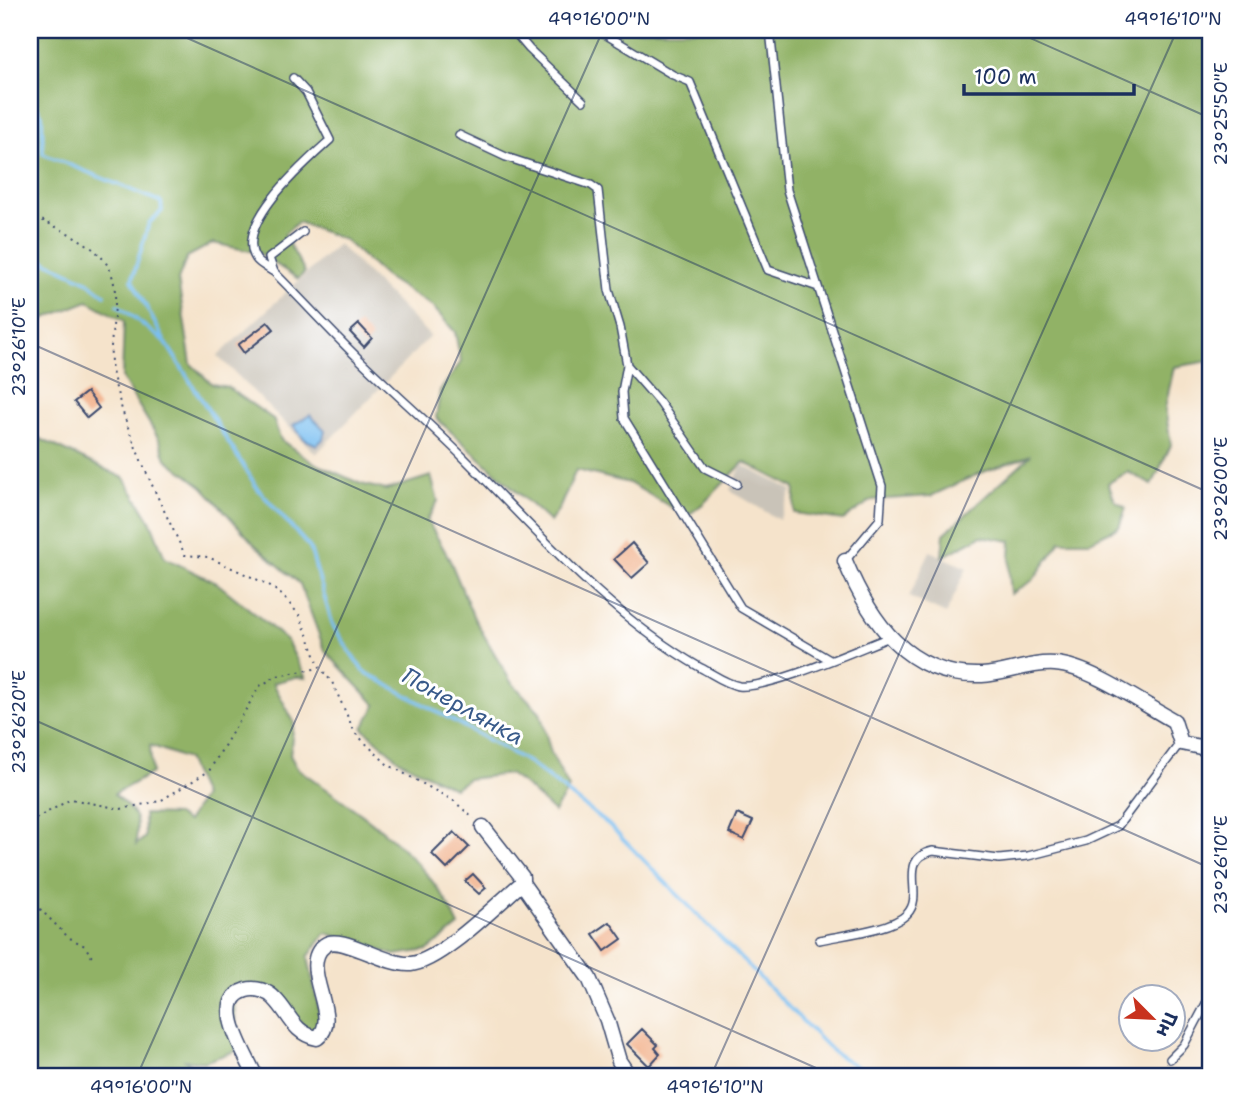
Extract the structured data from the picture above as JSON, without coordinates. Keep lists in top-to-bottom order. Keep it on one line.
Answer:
{"water":["Понерлянка"],"scale_bar":"100 m","north":"bottom right","coordinates":["49°16'00\"N","49°16'10\"N","23°25'50\"E","23°26'10\"E","23°26'00\"E","23°26'20\"E"]}
